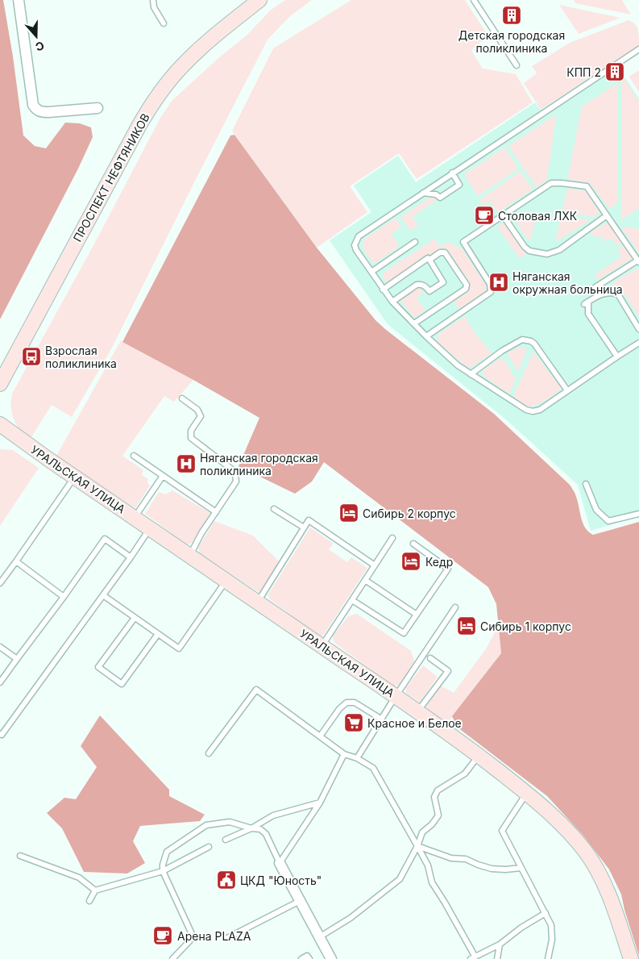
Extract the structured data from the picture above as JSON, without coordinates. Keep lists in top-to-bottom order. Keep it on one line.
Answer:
{"streets":{"street":["ПРОСПЕКТ НЕФТЯНИКОВ","УРАЛЬСКАЯ УЛИЦА"]},"places":{"building":["Детская городская поликлиника","КПП 2"],"cafe":["Столовая ЛХК","Арена PLAZA"],"hospital":["Няганская окружная больница","Няганская городская поликлиника"],"bus stop":["Взрослая поликлиника"],"hotel":["Сибирь 2 корпус","Кедр","Сибирь 1 корпус"],"supermarket":["Красное и Белое"],"public building":["ЦКД \"Юность\""]},"north":"bottom"}
